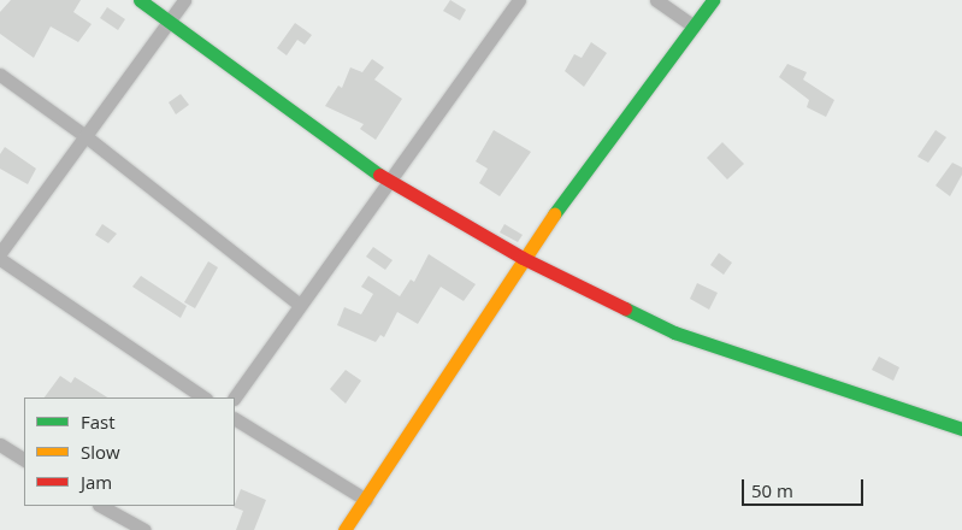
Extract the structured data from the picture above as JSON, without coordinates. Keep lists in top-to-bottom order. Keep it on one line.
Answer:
{"legend":["Fast","Slow","Jam"],"scale_bar":"50 m"}
